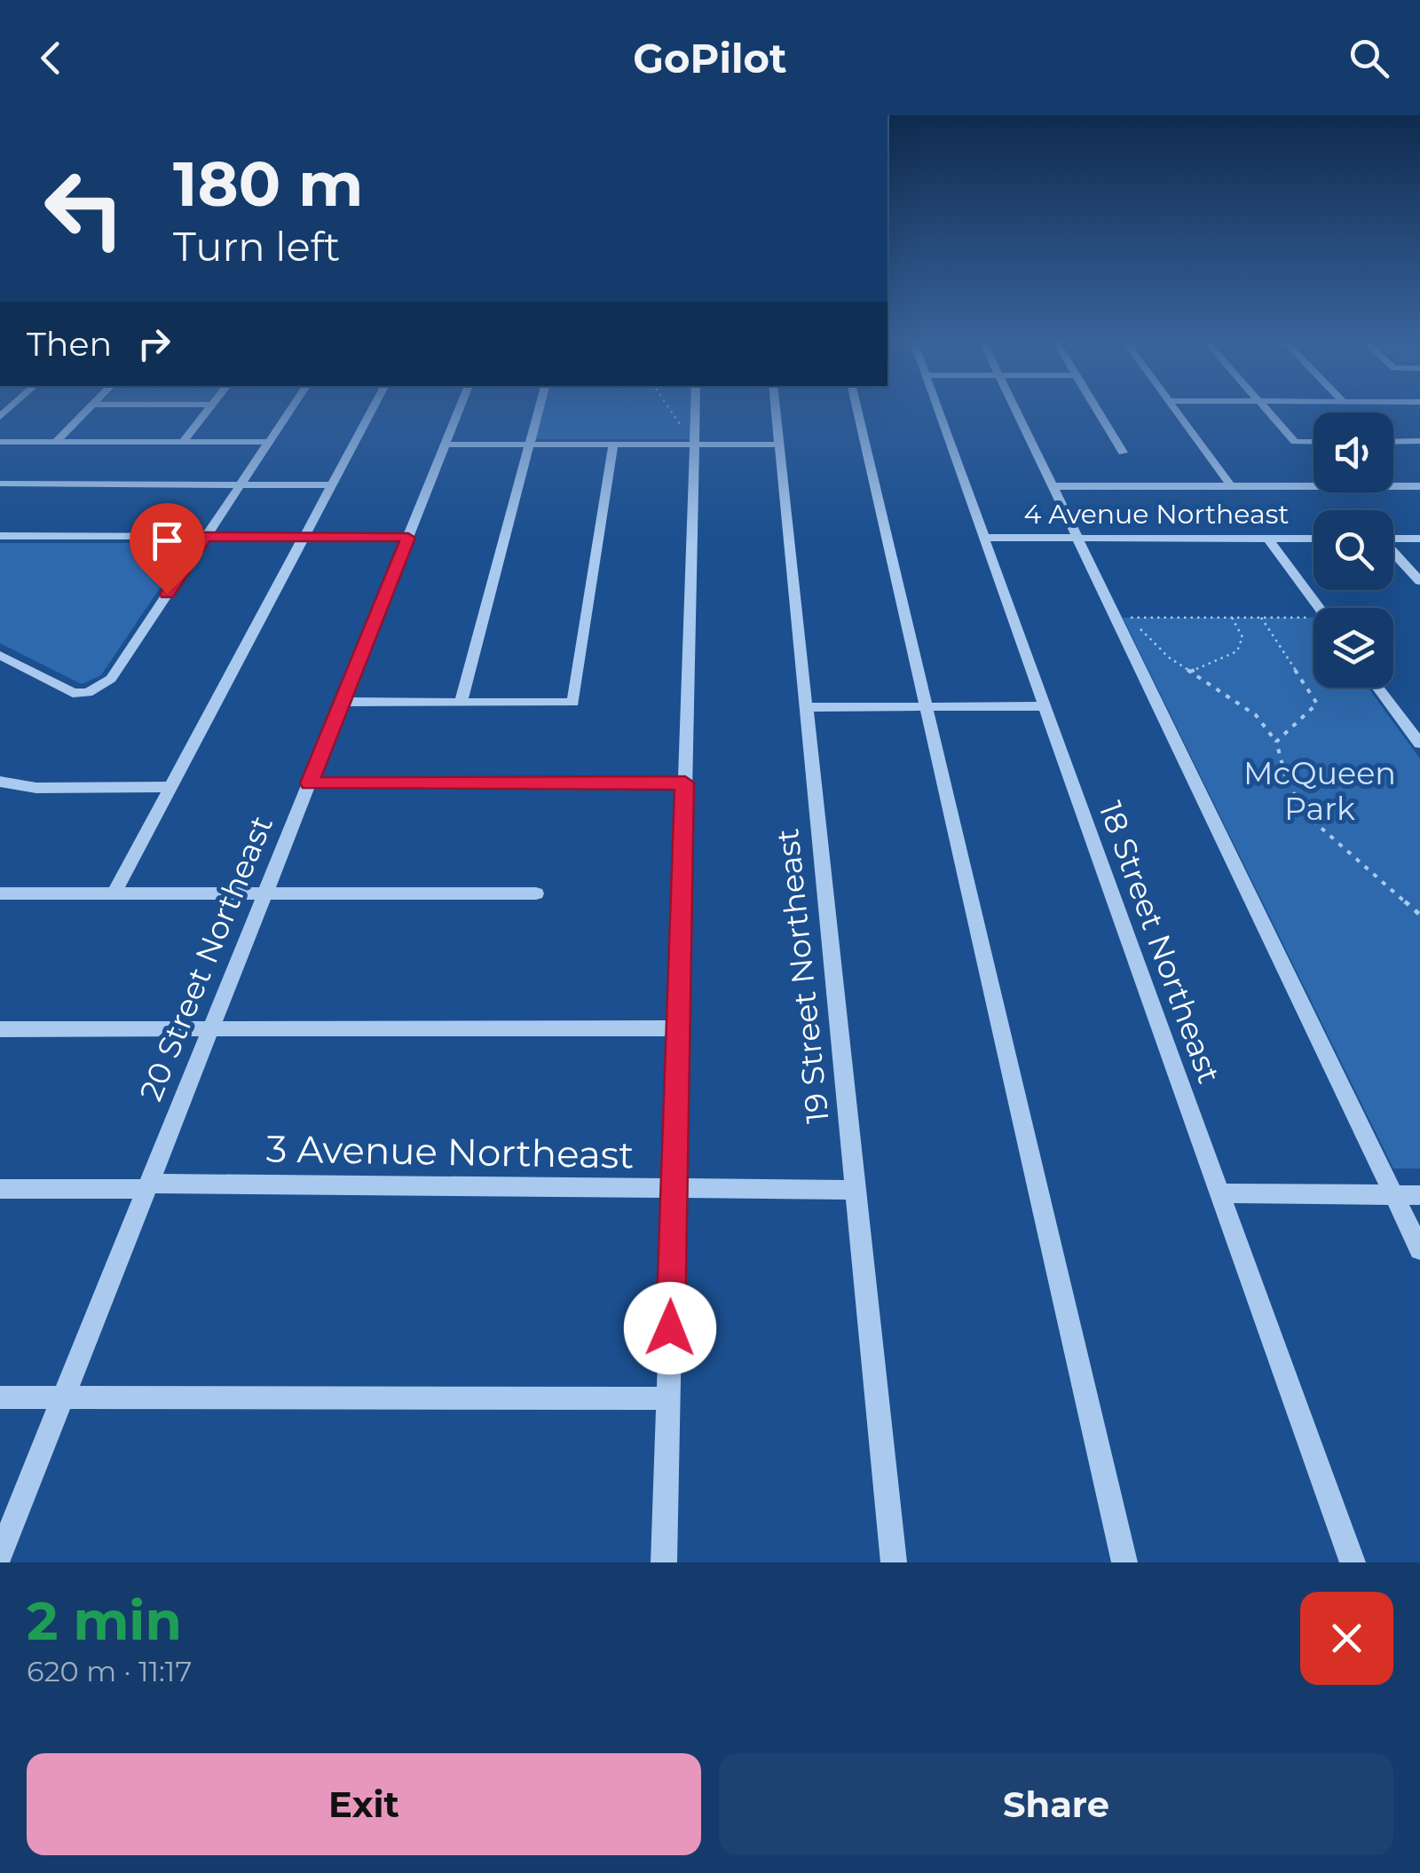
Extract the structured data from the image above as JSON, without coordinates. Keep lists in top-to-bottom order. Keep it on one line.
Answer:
{"streets":{"street":["4 Avenue Northeast","18 Street Northeast","20 Street Northeast","19 Street Northeast","3 Avenue Northeast"]},"crossings":[["4 Avenue Northeast","18 Street Northeast"],["20 Street Northeast","3 Avenue Northeast"],["19 Street Northeast","3 Avenue Northeast"]],"parks":["McQueen Park"],"page":{"header":"GoPilot","turn":["180 m","Turn left"],"then":"Then","heading":["2 min","620 m · 11:17"],"buttons":["Exit","Share"]}}
